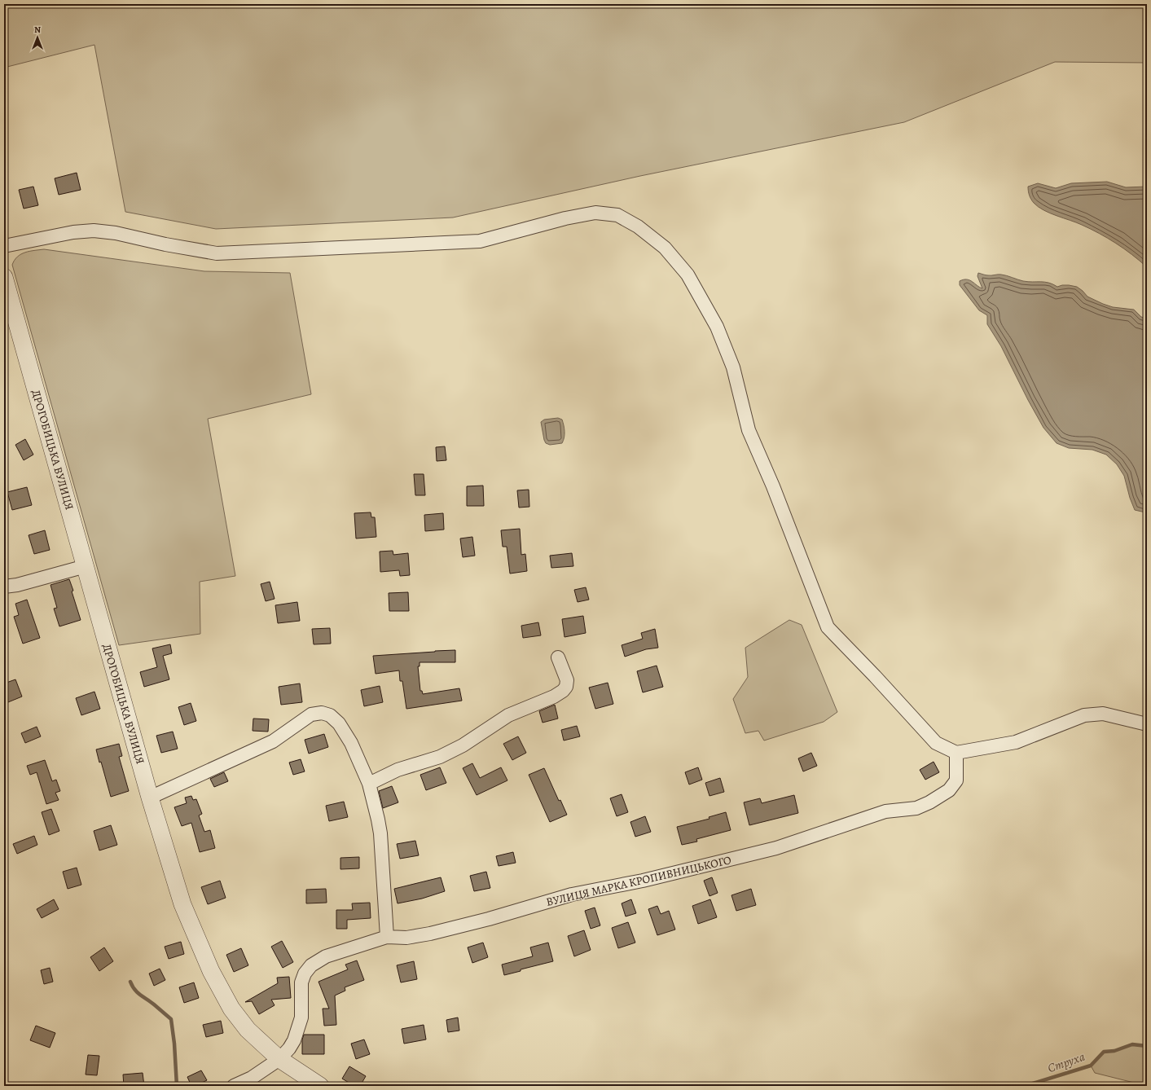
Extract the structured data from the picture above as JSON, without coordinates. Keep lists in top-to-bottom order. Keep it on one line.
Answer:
{"streets":{"street":["ДРОГОБИЦЬКА ВУЛИЦЯ","ВУЛИЦЯ МАРКА КРОПИВНИЦЬКОГО"]},"crossings":[["ДРОГОБИЦЬКА ВУЛИЦЯ","ВУЛИЦЯ МАРКА КРОПИВНИЦЬКОГО"]],"water":["Струха"],"north":"top"}
